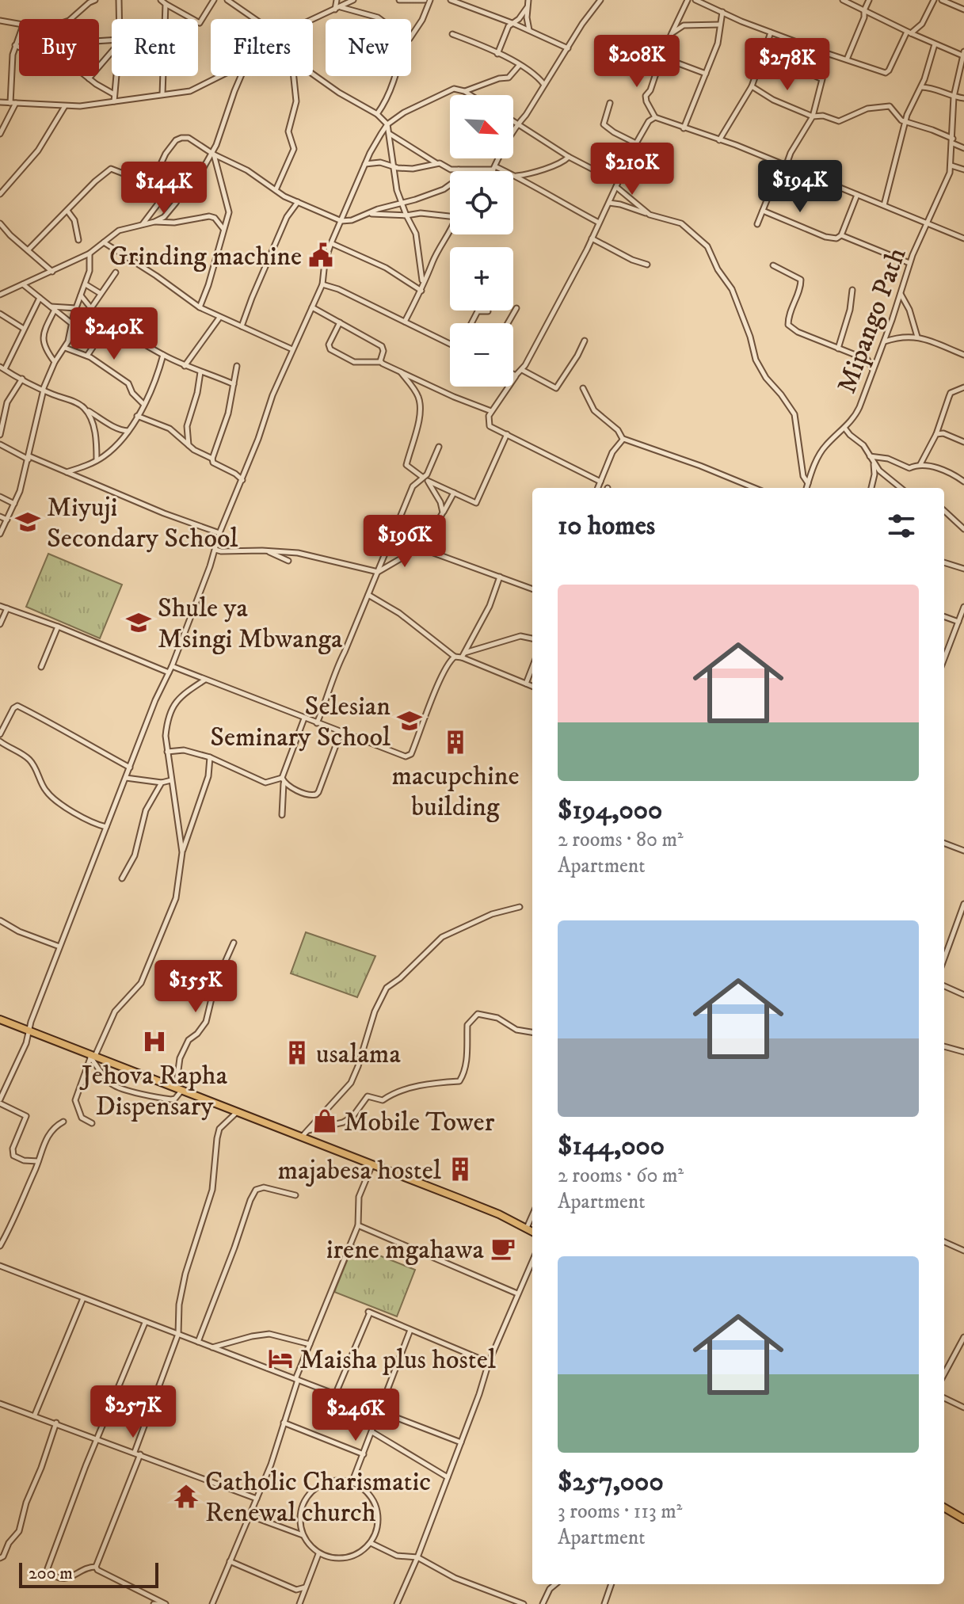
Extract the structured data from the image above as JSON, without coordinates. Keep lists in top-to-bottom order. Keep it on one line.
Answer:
{"streets":{"street":["Mipango Path"]},"places":{"public building":["Grinding machine"],"school or university":["Miyuji Secondary School","Shule ya Msingi Mbwanga","Selesian Seminary School"],"building":["macupchine building","usalama","majabesa hostel"],"hospital":["Jehova Rapha Dispensary"],"shop":["Mobile Tower"],"cafe":["irene mgahawa"],"hotel":["Maisha plus hostel"],"temple":["Catholic Charismatic Renewal church"]},"scale_bar":"200 m","north":"bottom right","page":{"chip":["Buy","Rent","Filters","New"],"price":["$208K","$278K","$210K","$194K","$144K","$240K","$196K","$155K","$257K","$246K"],"map_buttons":["+","−"],"heading":"10 homes","list":[{"name":"$194,000","note":"2 rooms · 80 m² · Apartment"},{"name":"$144,000","note":"2 rooms · 60 m² · Apartment"},{"name":"$257,000","note":"3 rooms · 113 m² · Apartment"}],"scale":"200 m"}}
